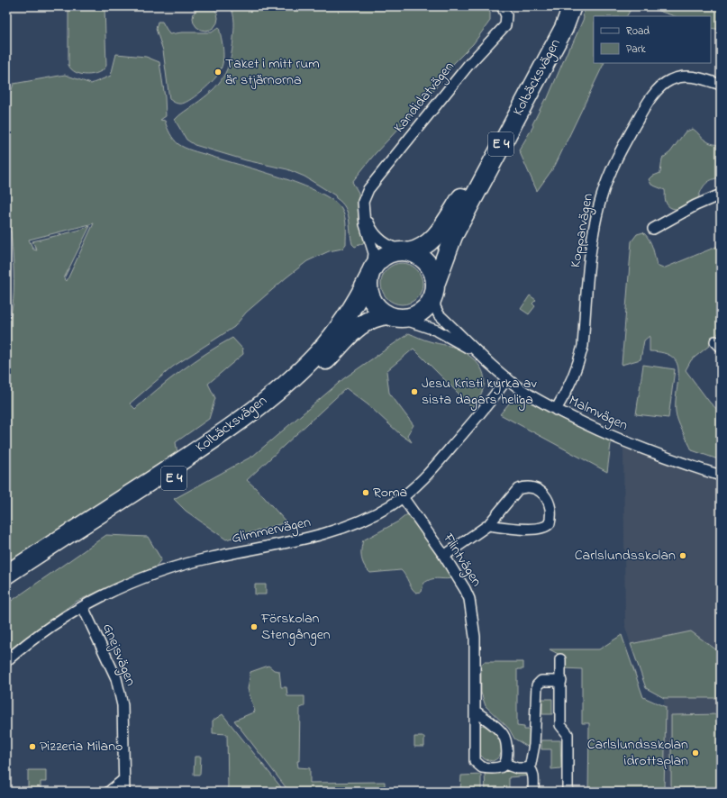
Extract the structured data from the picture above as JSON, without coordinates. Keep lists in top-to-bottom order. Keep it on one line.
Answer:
{"streets":{"highway":["Kolbäcksvägen","E 4"],"street":["Kandidatvägen","Kopparvägen","Malmvägen","Glimmervägen","Flintvägen","Gnejsvägen"]},"crossings":[["Kolbäcksvägen","Kandidatvägen"],["Kolbäcksvägen","E 4"],["Kolbäcksvägen","Malmvägen"],["Kandidatvägen","E 4"],["Kandidatvägen","Malmvägen"],["E 4","Malmvägen"],["Kopparvägen","Malmvägen"],["Malmvägen","Glimmervägen"],["Glimmervägen","Flintvägen"],["Glimmervägen","Gnejsvägen"]],"places":["Taket i mitt rum är stjärnorna","Jesu Kristi kyrka av sista dagars heliga","Roma","Carlslundsskolan","Förskolan Stengången","Pizzeria Milano","Carlslundsskolan idrottsplan"],"legend":["Road","Park"]}
